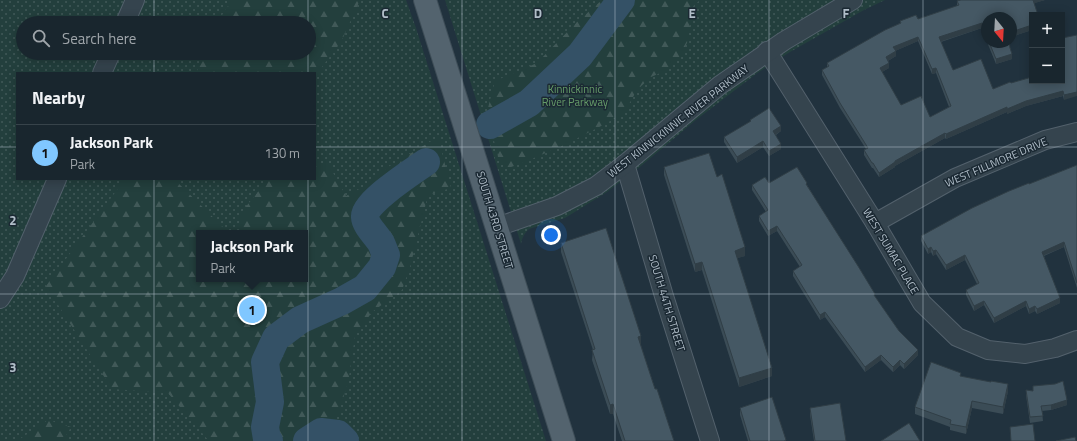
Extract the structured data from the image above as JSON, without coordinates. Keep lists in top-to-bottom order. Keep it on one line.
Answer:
{"streets":{"main road":["SOUTH 43RD STREET"],"street":["WEST KINNICKINNIC RIVER PARKWAY","WEST FILLMORE DRIVE","WEST SUMAC PLACE","SOUTH 44TH STREET"]},"crossings":[["WEST KINNICKINNIC RIVER PARKWAY","SOUTH 43RD STREET"],["WEST KINNICKINNIC RIVER PARKWAY","WEST SUMAC PLACE"],["WEST KINNICKINNIC RIVER PARKWAY","SOUTH 44TH STREET"],["WEST FILLMORE DRIVE","WEST SUMAC PLACE"]],"parks":["Kinnickinnic River Parkway"],"north":"bottom","page":{"map_buttons":["+","−"],"search":"Search here","heading":"Nearby","list":[{"mark":"1","name":"Jackson Park","note":"Park","value":"130 m"}],"popup":["Jackson Park","Park"],"pins":"1"},"grid":{"columns":["C","D","E","F"],"rows":["2","3"]}}
